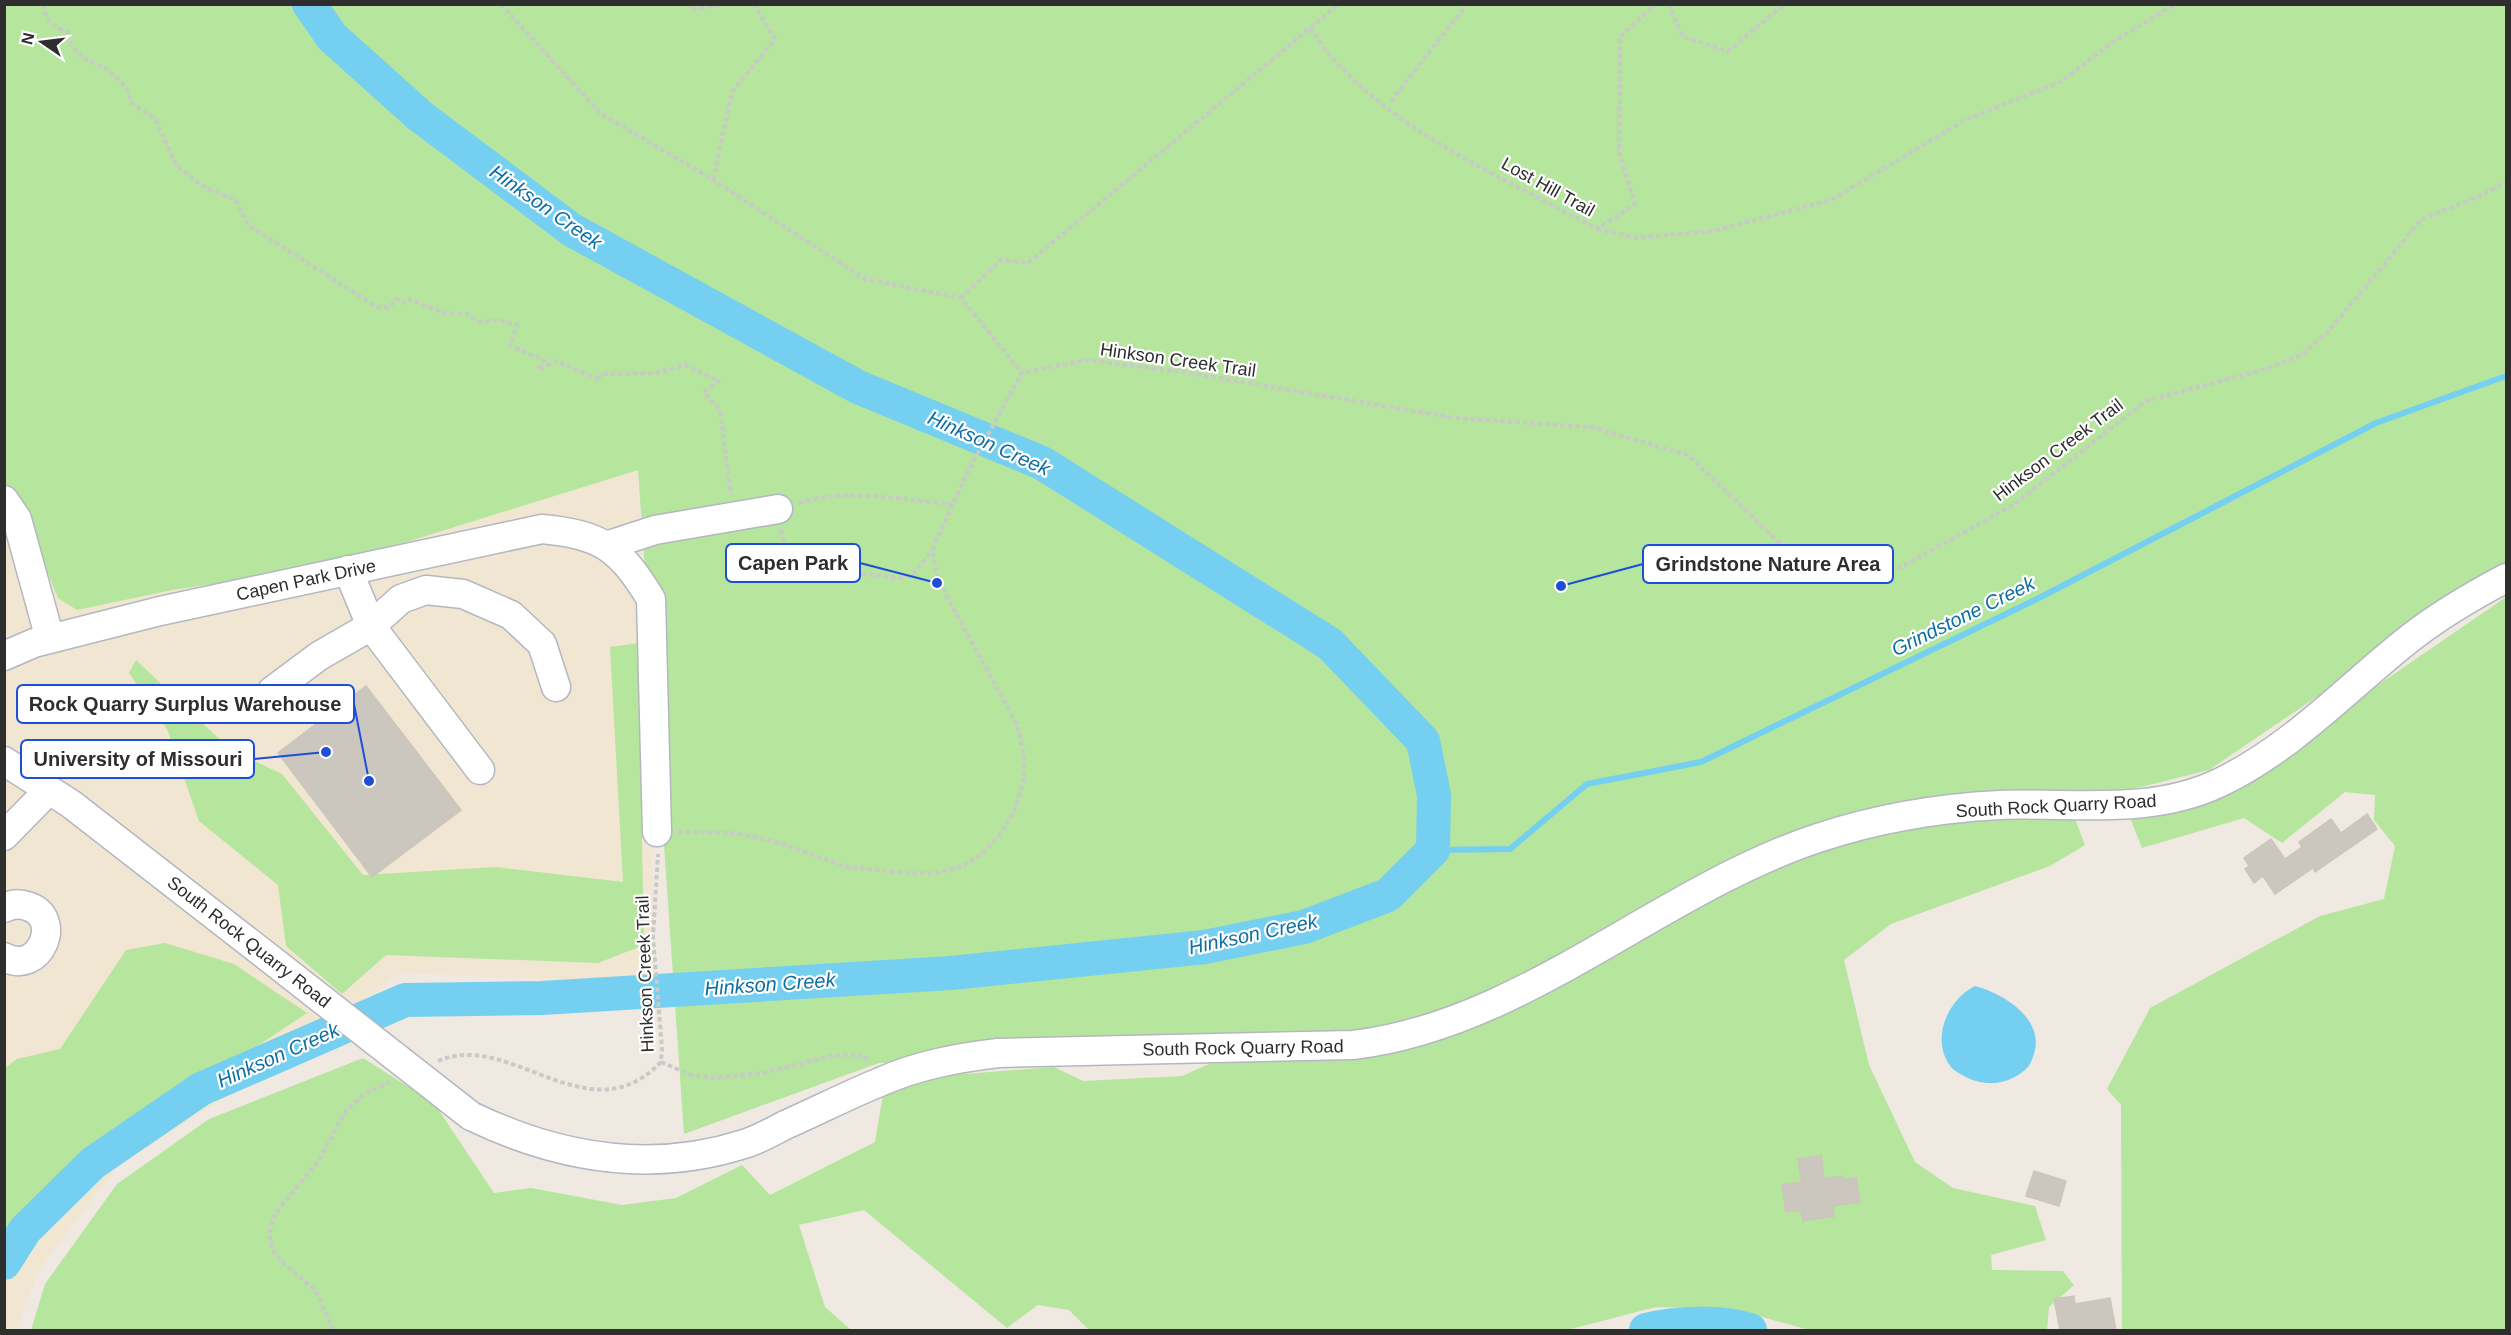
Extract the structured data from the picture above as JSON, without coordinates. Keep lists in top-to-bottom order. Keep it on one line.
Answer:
{"streets":{"street":["Capen Park Drive","South Rock Quarry Road"],"path":["Lost Hill Trail","Hinkson Creek Trail"]},"water":["Hinkson Creek","Grindstone Creek"],"places":["Capen Park","Grindstone Nature Area","University of Missouri","Rock Quarry Surplus Warehouse"],"north":"left"}
